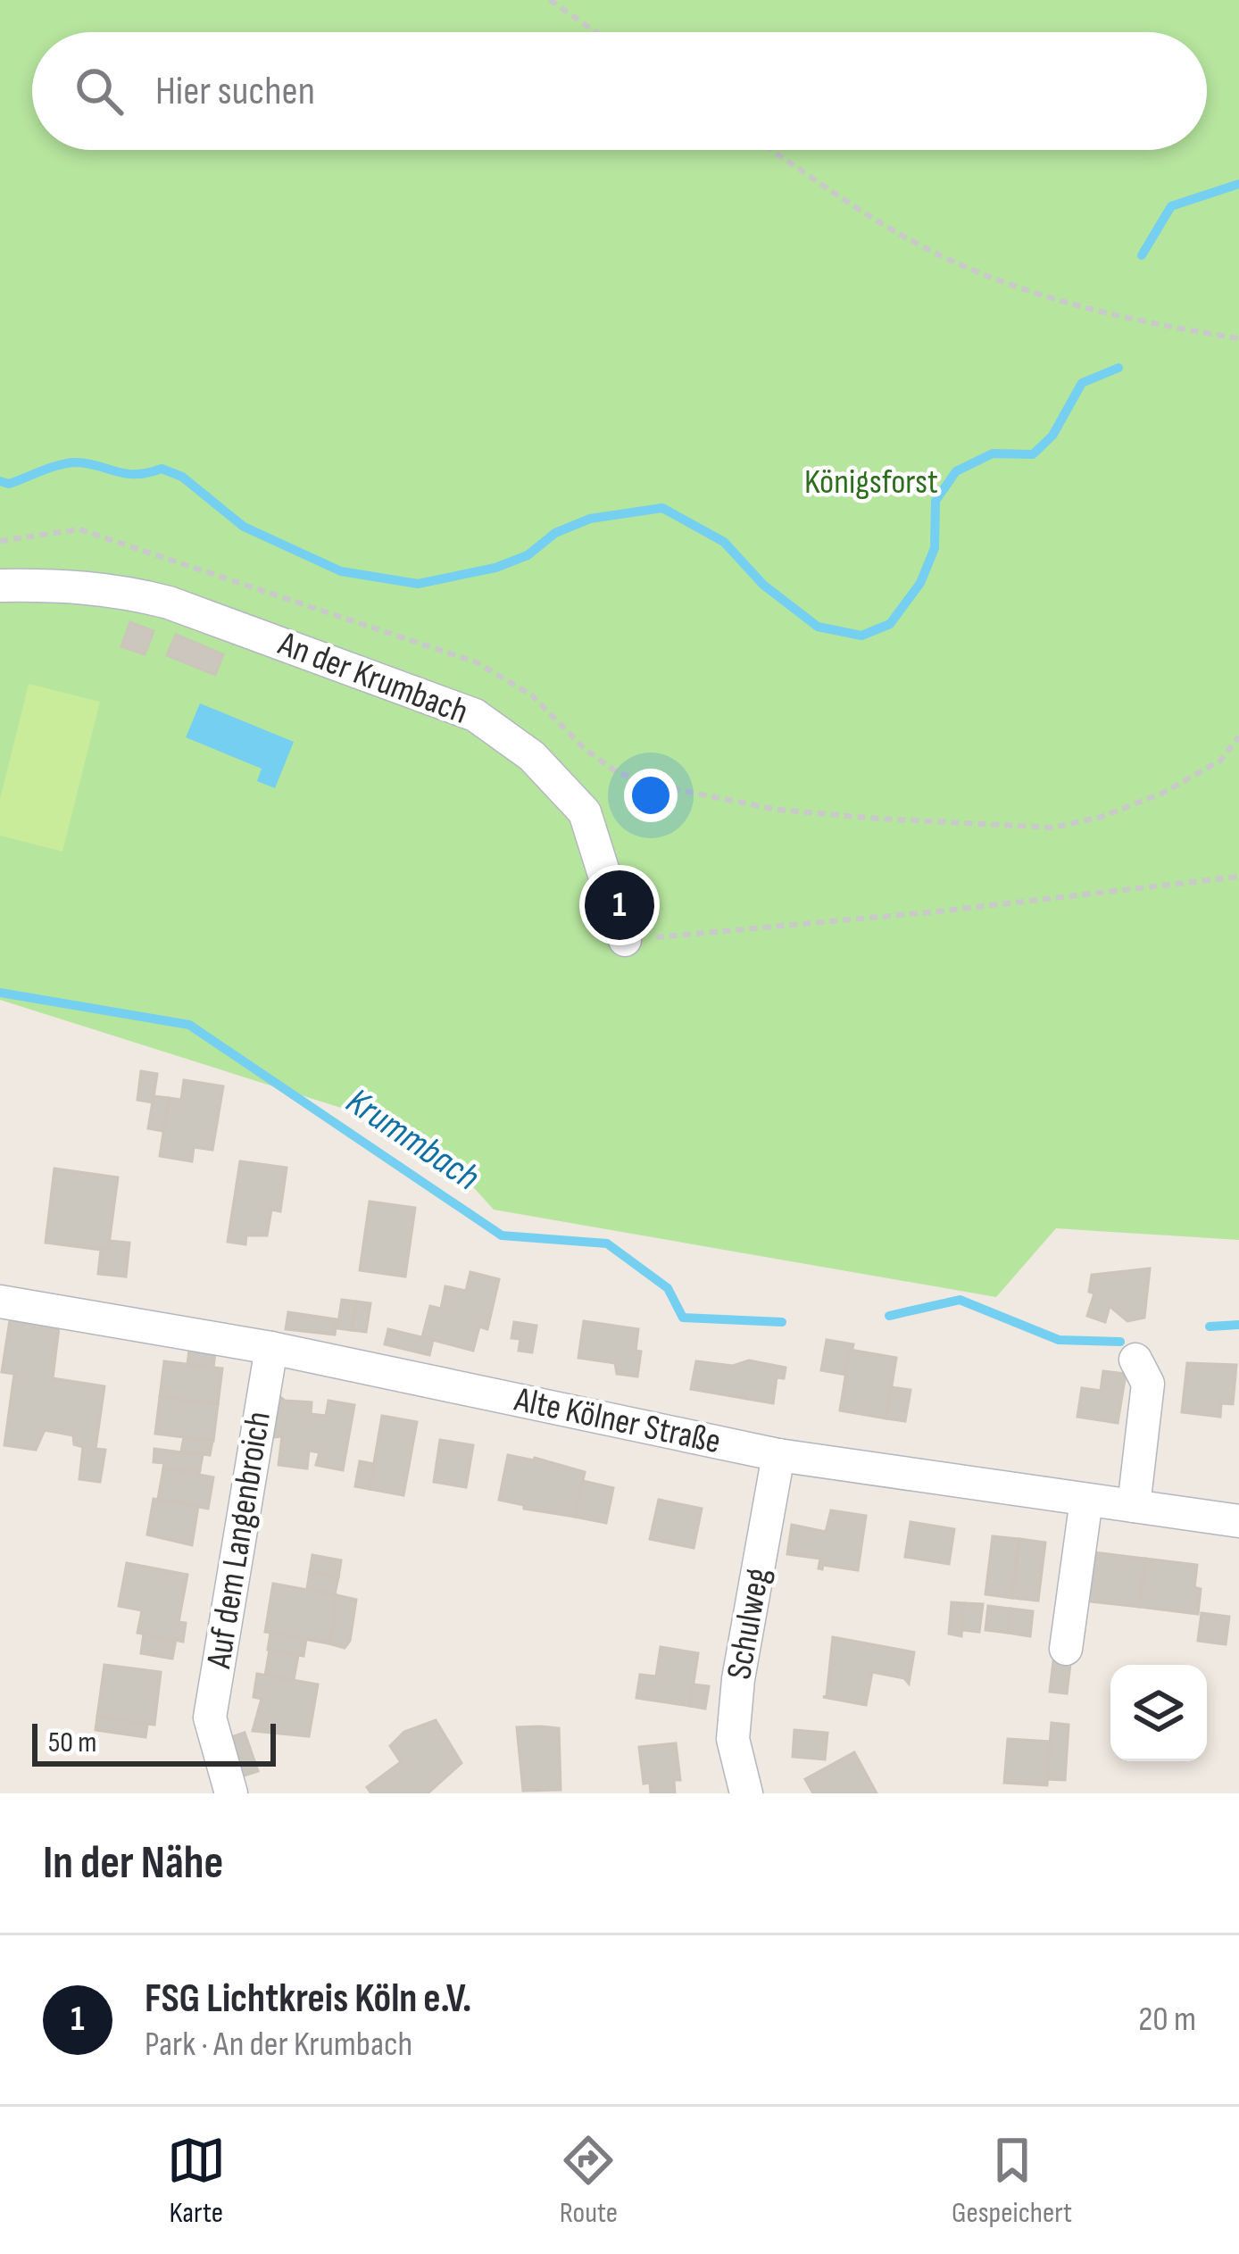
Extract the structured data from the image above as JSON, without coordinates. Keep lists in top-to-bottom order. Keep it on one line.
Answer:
{"streets":{"street":["An der Krumbach","Alte Kölner Straße","Auf dem Langenbroich","Schulweg"]},"crossings":[["Alte Kölner Straße","Auf dem Langenbroich"],["Alte Kölner Straße","Schulweg"]],"water":["Krummbach"],"parks":["Königsforst"],"scale_bar":"50 m","page":{"search":"Hier suchen","pins":"1","scale":"50 m","heading":"In der Nähe","list":[{"mark":"1","name":"FSG Lichtkreis Köln e.V.","note":"Park · An der Krumbach","value":"20 m"}],"nav":["Karte","Route","Gespeichert"]}}
